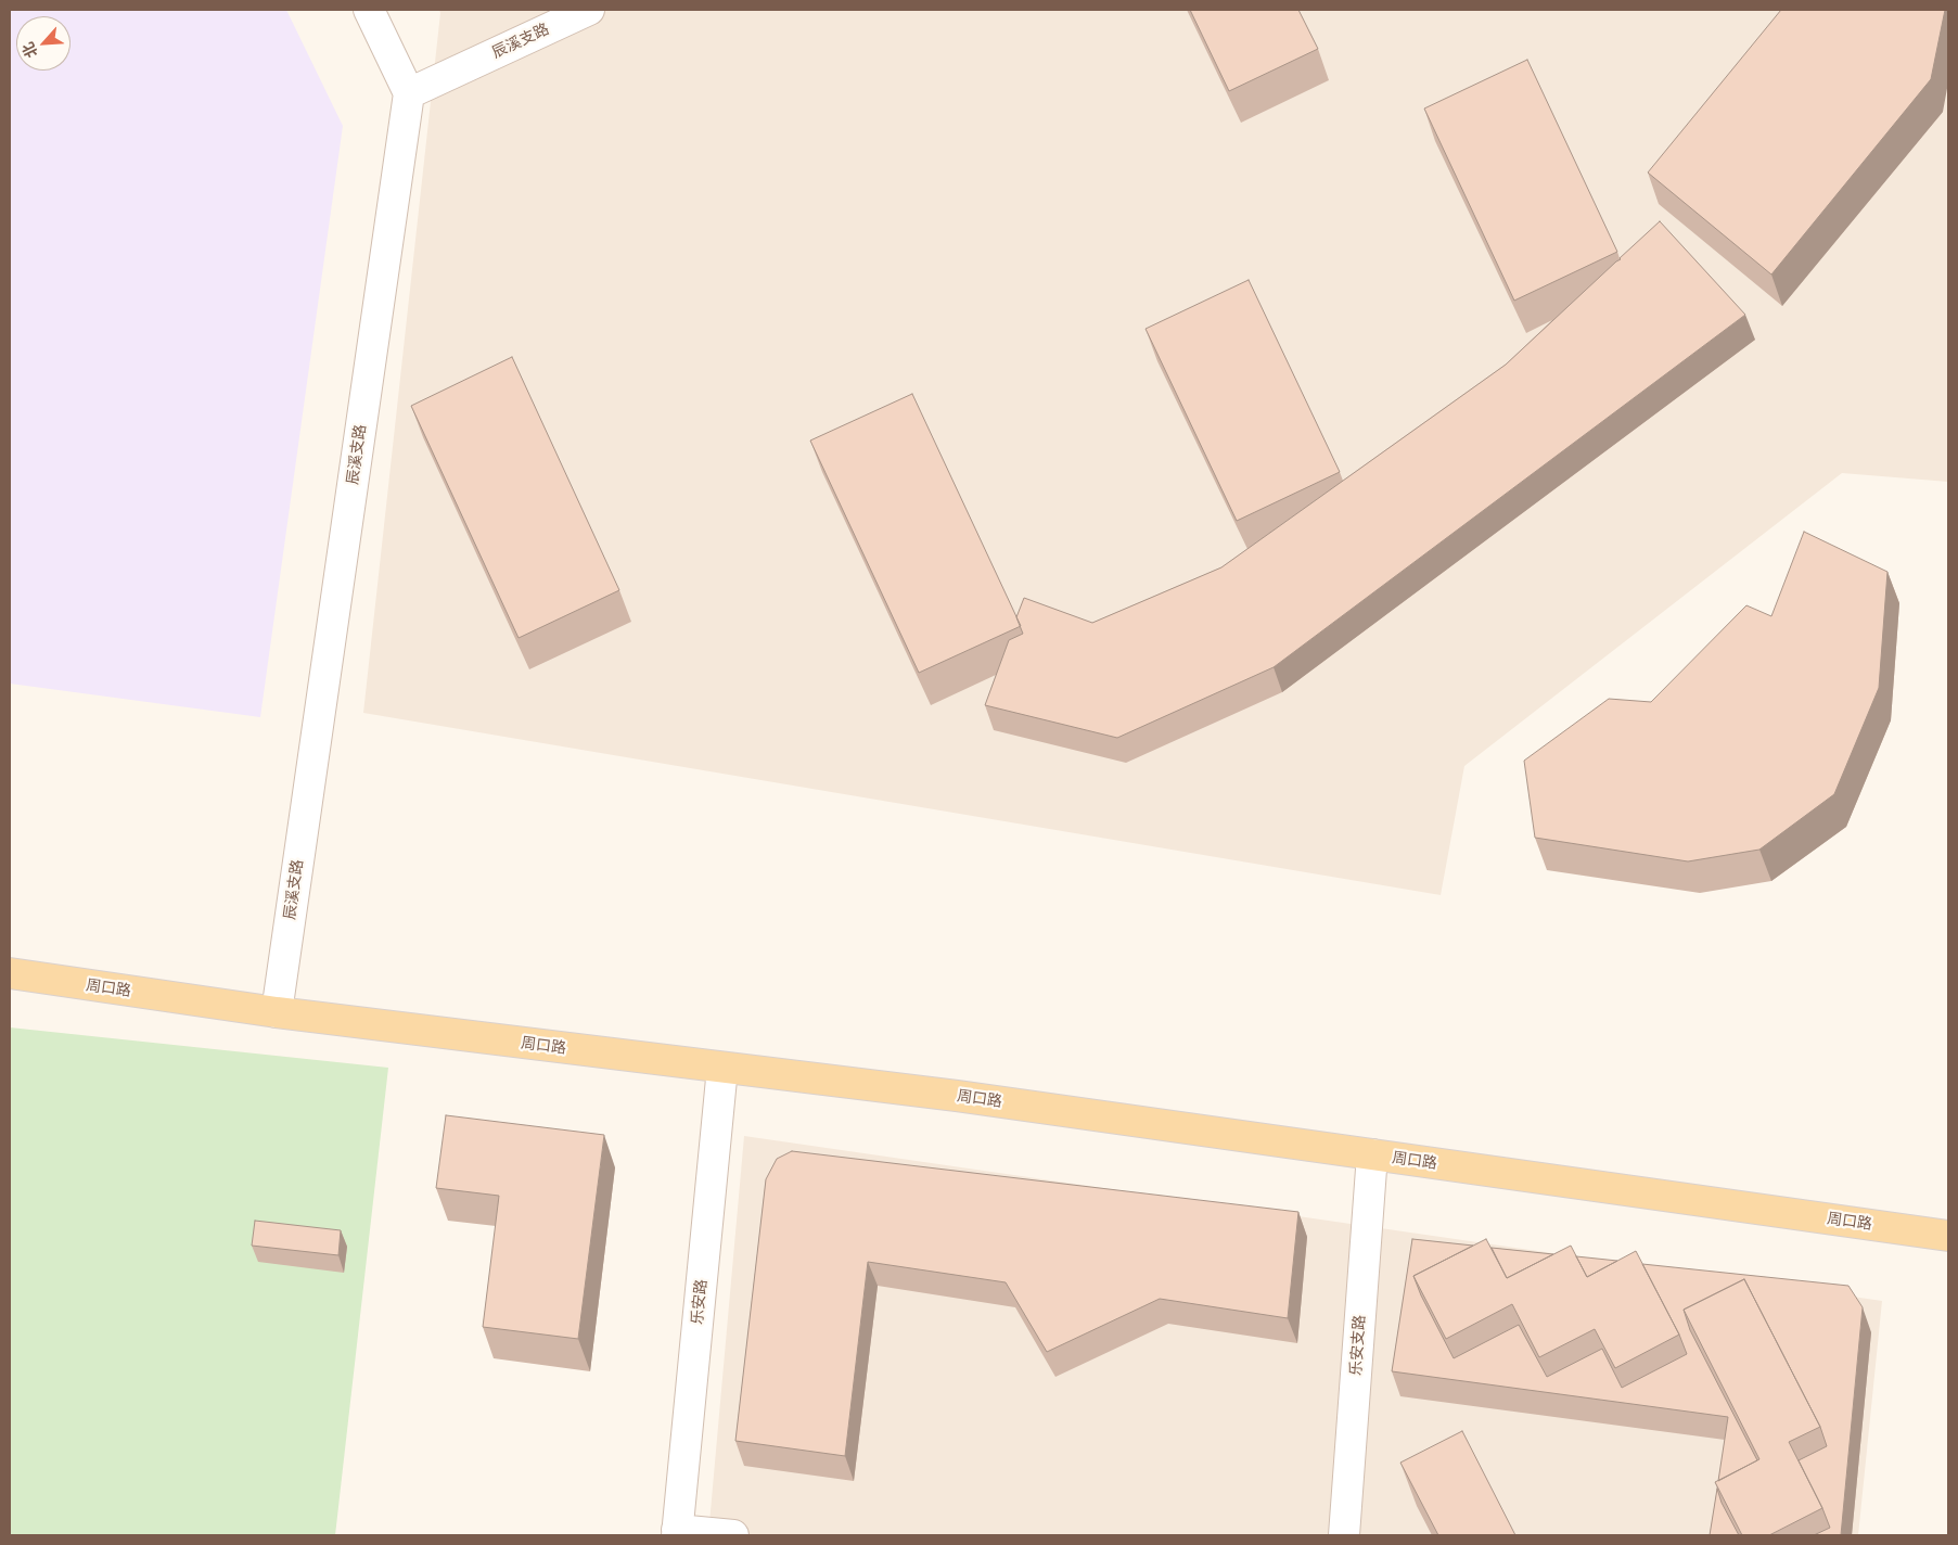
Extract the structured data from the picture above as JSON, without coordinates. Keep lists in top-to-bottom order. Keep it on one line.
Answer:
{"streets":{"main road":["周口路"],"street":["辰溪支路","乐安路","乐安支路"]},"crossings":[["辰溪支路","周口路"],["周口路","乐安路"],["周口路","乐安支路"]],"north":"bottom left"}
